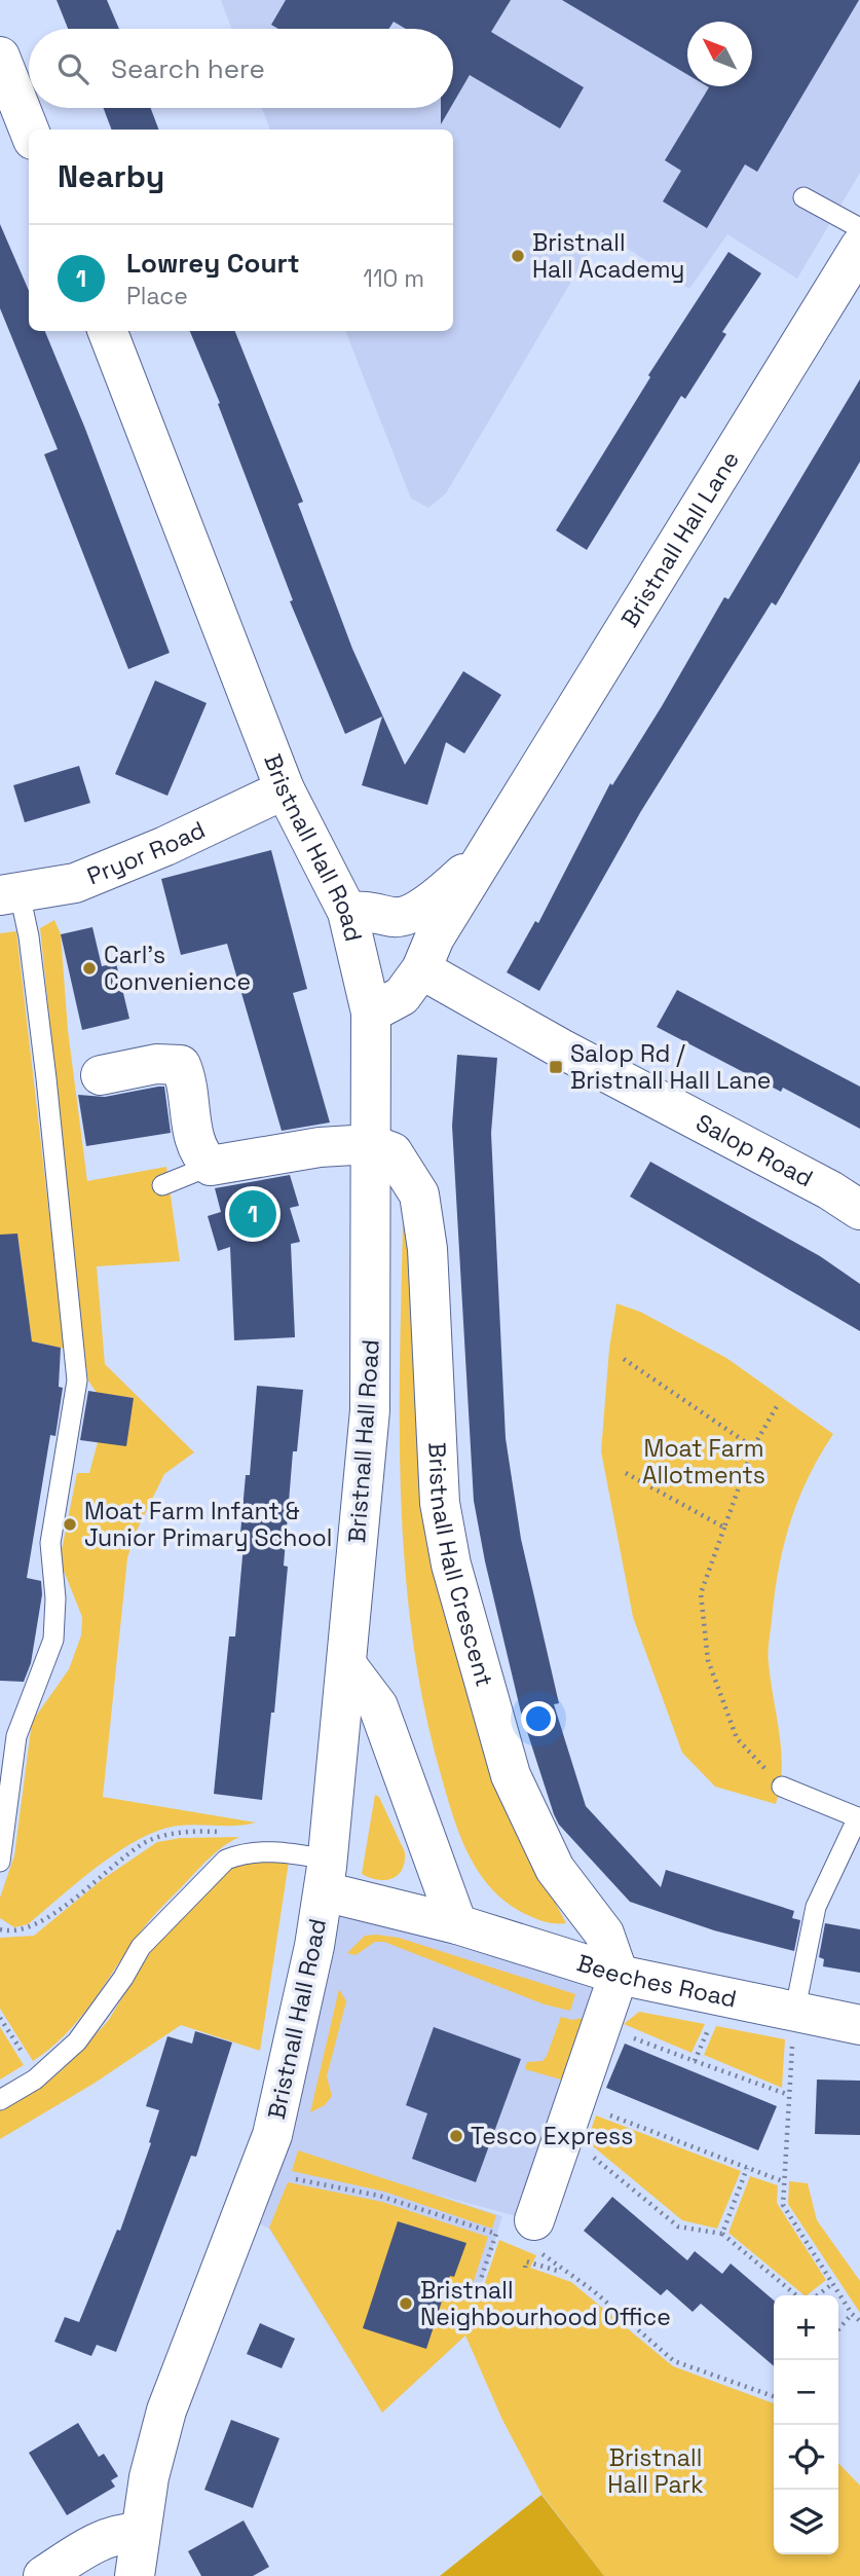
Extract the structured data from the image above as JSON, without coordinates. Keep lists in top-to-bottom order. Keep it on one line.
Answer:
{"streets":{"street":["Bristnall Hall Lane","Bristnall Hall Road","Pryor Road","Salop Road","Bristnall Hall Crescent","Beeches Road"]},"crossings":[["Bristnall Hall Lane","Bristnall Hall Road"],["Bristnall Hall Lane","Salop Road"],["Bristnall Hall Road","Pryor Road"],["Bristnall Hall Road","Bristnall Hall Crescent"],["Bristnall Hall Road","Beeches Road"],["Bristnall Hall Crescent","Beeches Road"]],"parks":["Moat Farm Allotments","Bristnall Hall Park"],"places":{"other":["Bristnall Hall Academy","Carl's Convenience","Moat Farm Infant & Junior Primary School","Tesco Express","Bristnall Neighbourhood Office"],"transit":["Salop Rd / Bristnall Hall Lane"]},"north":"top left","page":{"search":"Search here","heading":"Nearby","list":[{"mark":"1","name":"Lowrey Court","note":"Place","value":"110 m"}],"pins":"1","map_buttons":["+","−"]}}
